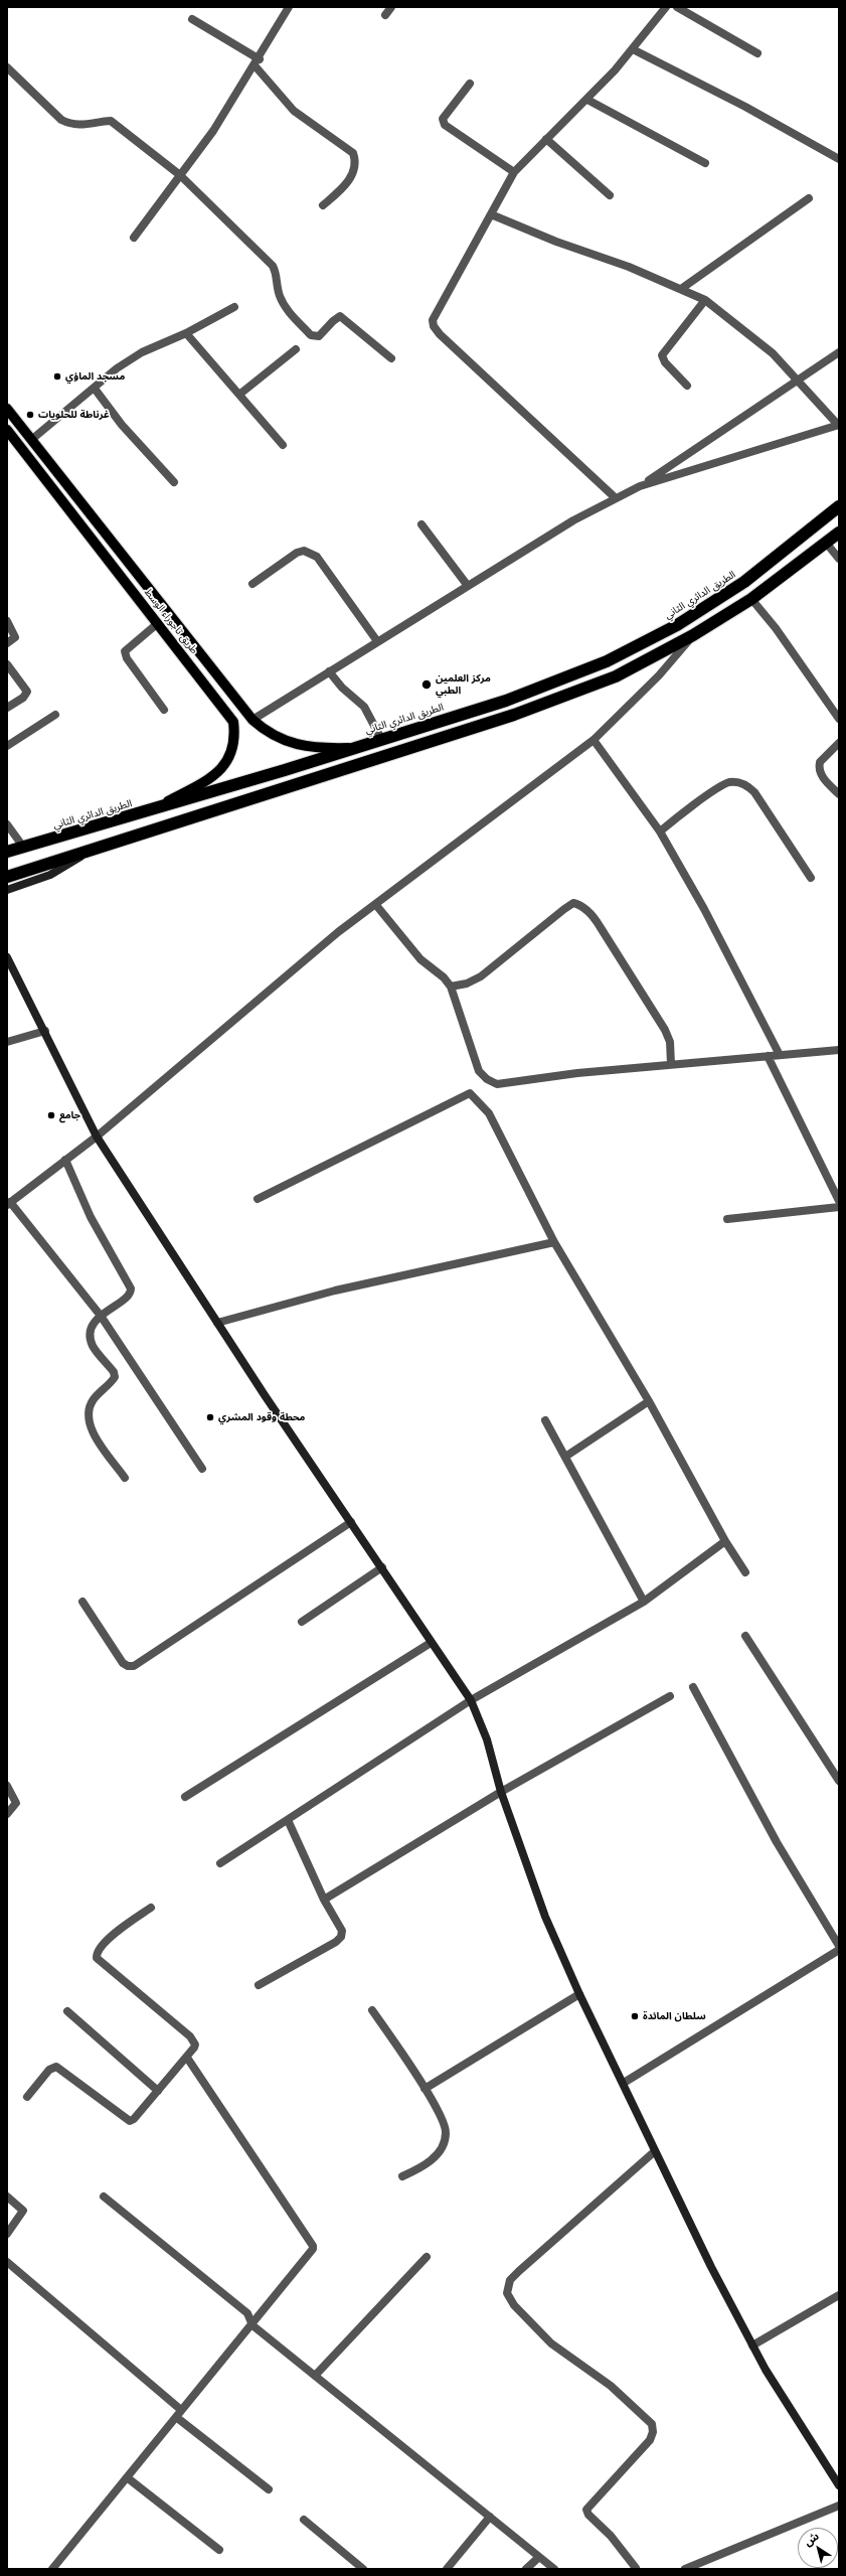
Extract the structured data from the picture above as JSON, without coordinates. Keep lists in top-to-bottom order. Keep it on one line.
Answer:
{"streets":{"highway":["الطريق الدائري الثاني"],"main road":["طريق تاجوراء الوسط"]},"crossings":[["الطريق الدائري الثاني","طريق تاجوراء الوسط"]],"places":["مسجد الماؤي","غرناطة للحلويات","مركز العلمين الطبي","جامع","محطة وقود المشري","سلطان المائدة"],"north":"top left"}
